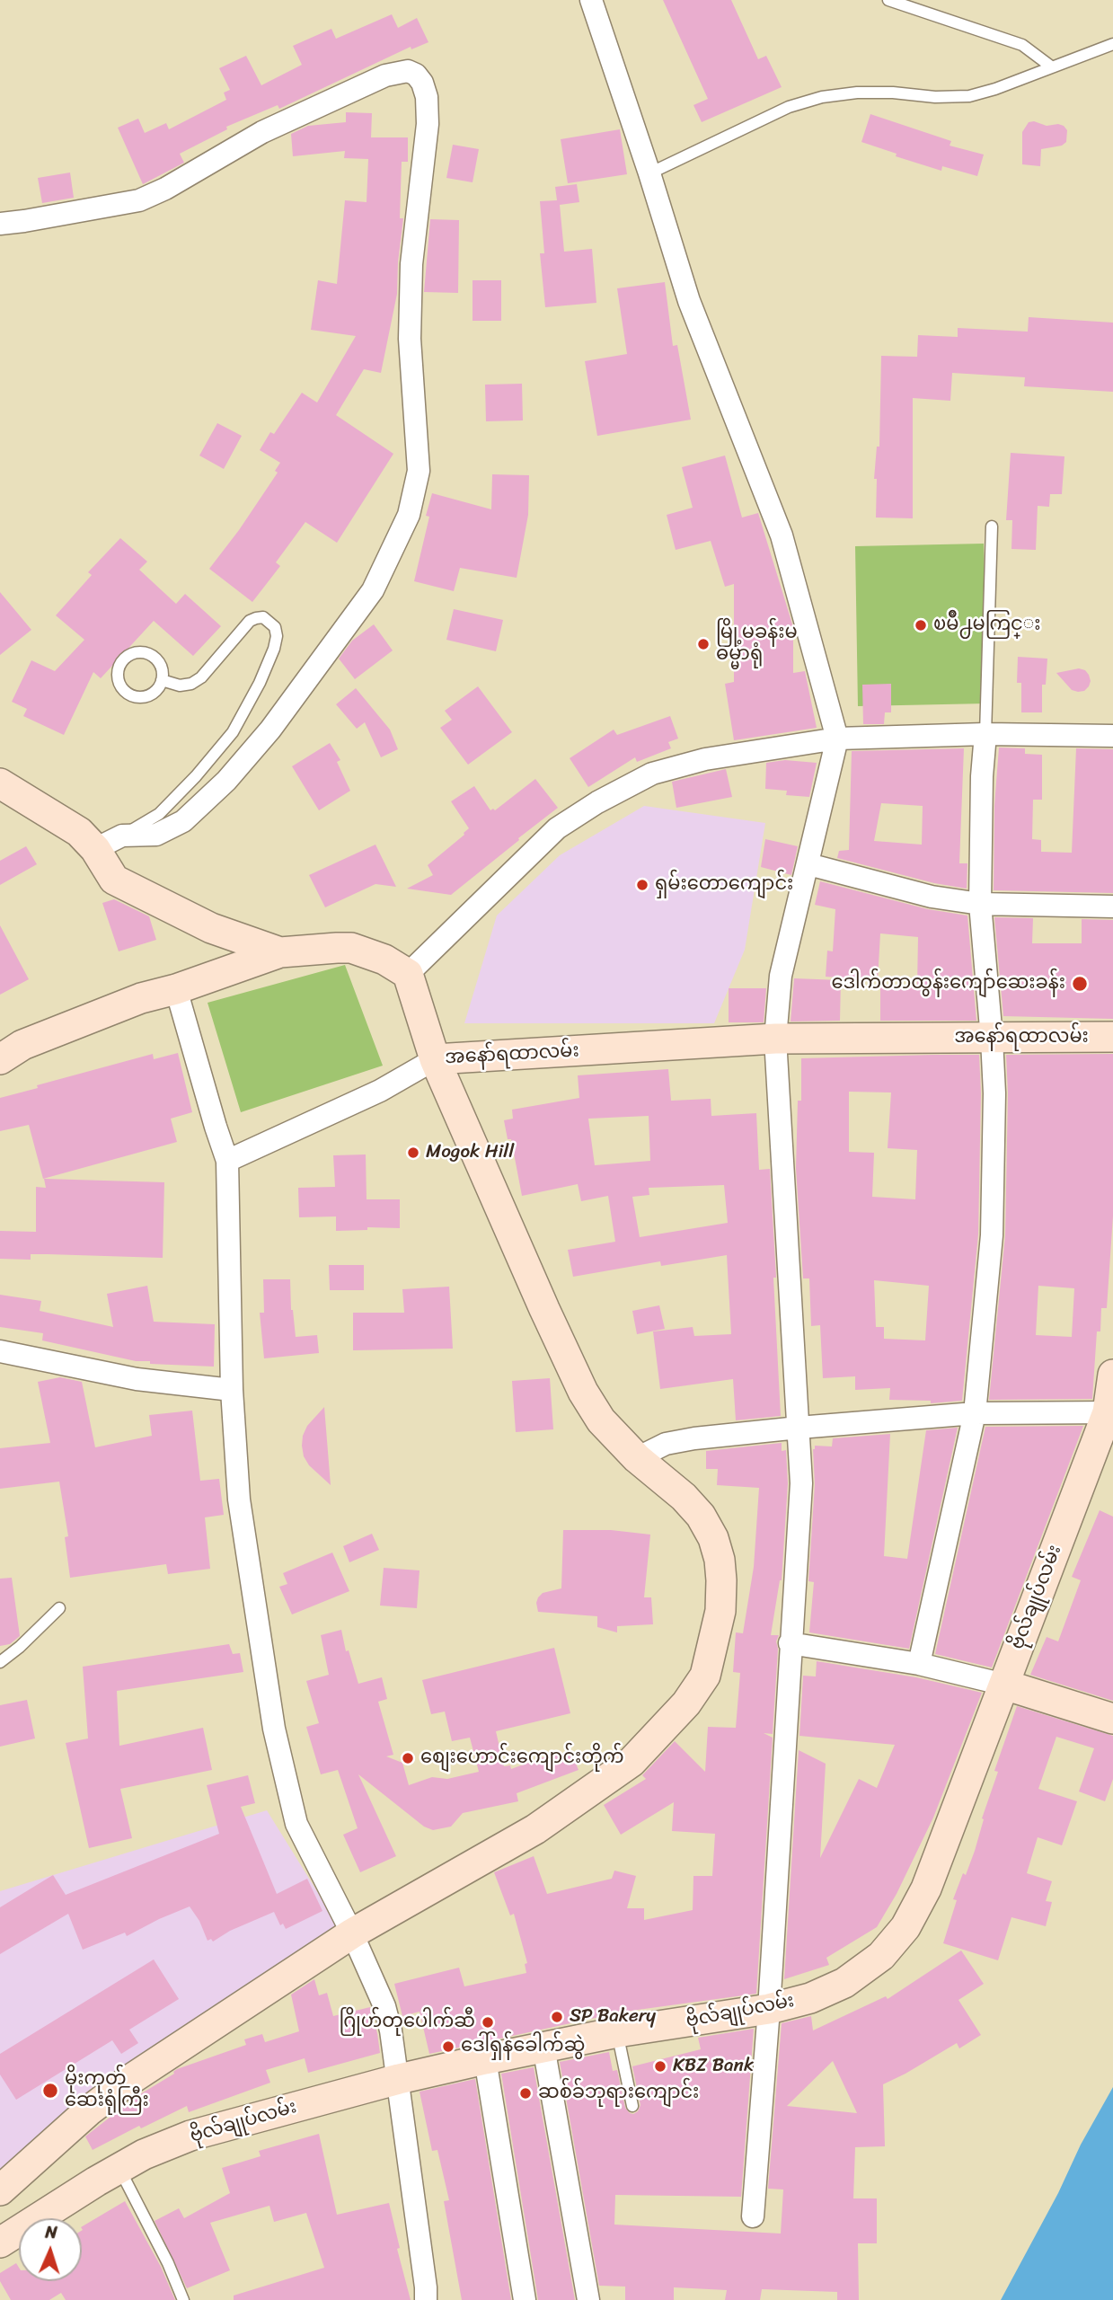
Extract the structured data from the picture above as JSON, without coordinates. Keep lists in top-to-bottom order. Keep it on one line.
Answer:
{"streets":{"street":["အ‌နော်‌ရထာလမ်း","ဗိုလ်‌ချုပ်‌လမ်း"]},"places":["ၿမိဳ႕မကြင္း","မြို့မခန်းမ ဓမ္မာရုံ","ရှမ်းတောကျောင်း","ဒေါက်တာထွန်းကျော်ဆေးခန်း","Mogok Hill","စျေးဟောင်းကျောင်းတိုက်","SP Bakery","ဂြိုဟ်တုပေါက်ဆီ","ဒေါ်ရှန်ခေါက်ဆွဲ","KBZ Bank","မိုးကုတ်‌ ‌ဆေးရုံကြီး","ဆစ်ခ်ဘုရားကျောင်း"],"north":"top"}
